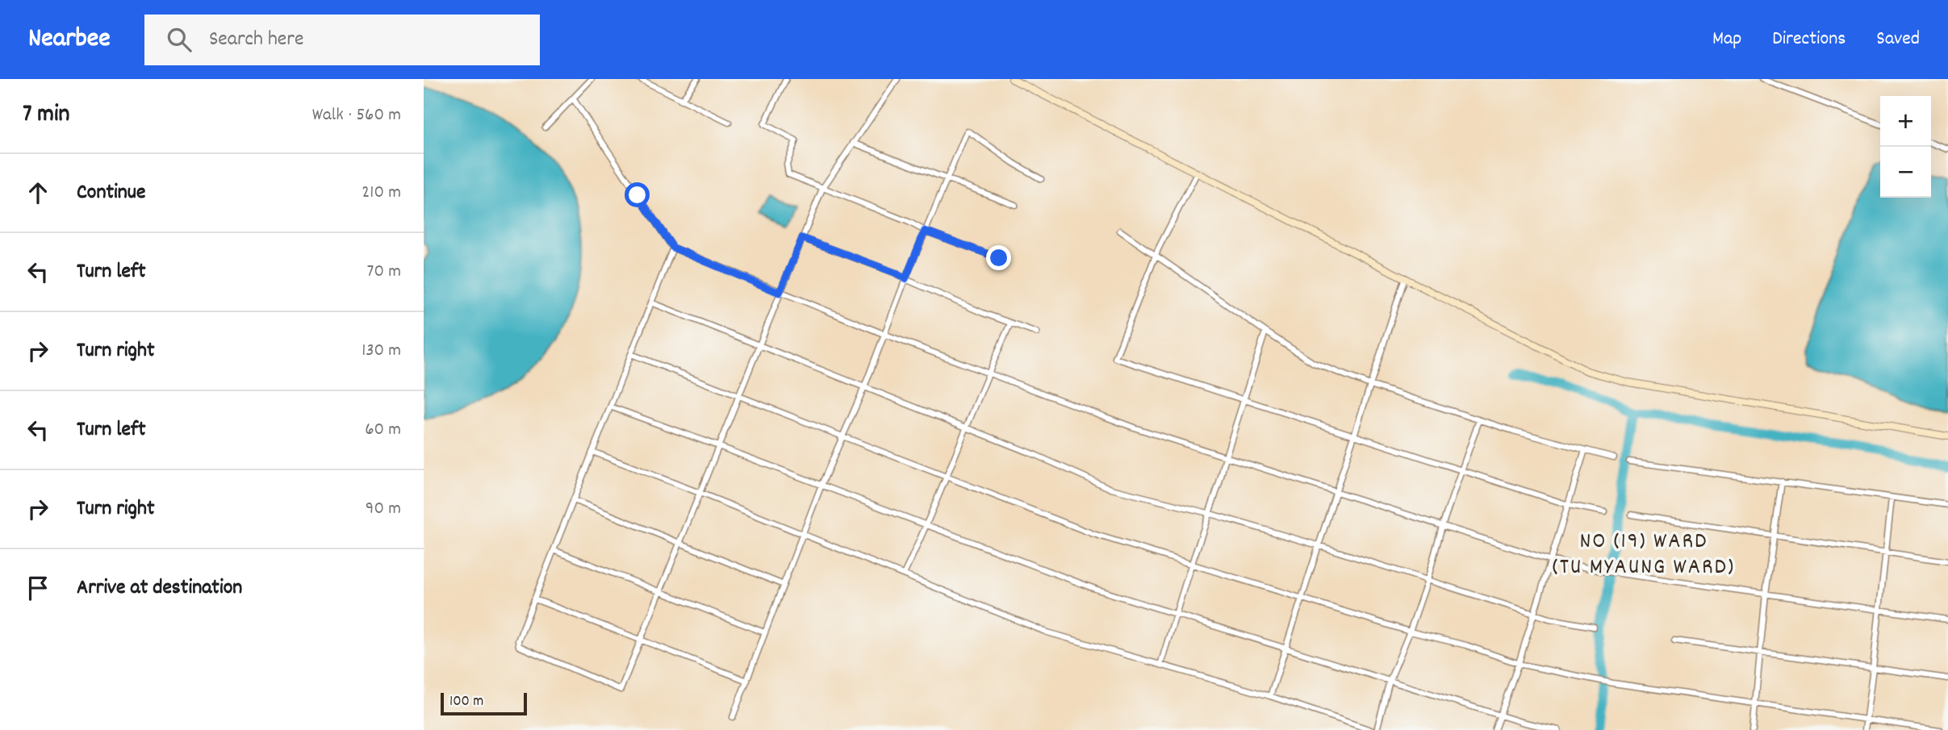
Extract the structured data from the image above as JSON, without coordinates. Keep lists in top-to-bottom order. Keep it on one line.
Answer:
{"districts":["NO (19) WARD (TU MYAUNG WARD)"],"scale_bar":"100 m","page":{"header":"Nearbee","search":"Search here","nav":["Map","Directions","Saved"],"heading":["7 min","Walk · 560 m"],"map_buttons":["+","−"],"list":[["Continue","210 m"],["Turn left","70 m"],["Turn right","130 m"],["Turn left","60 m"],["Turn right","90 m"],"Arrive at destination"],"scale":"100 m"}}
